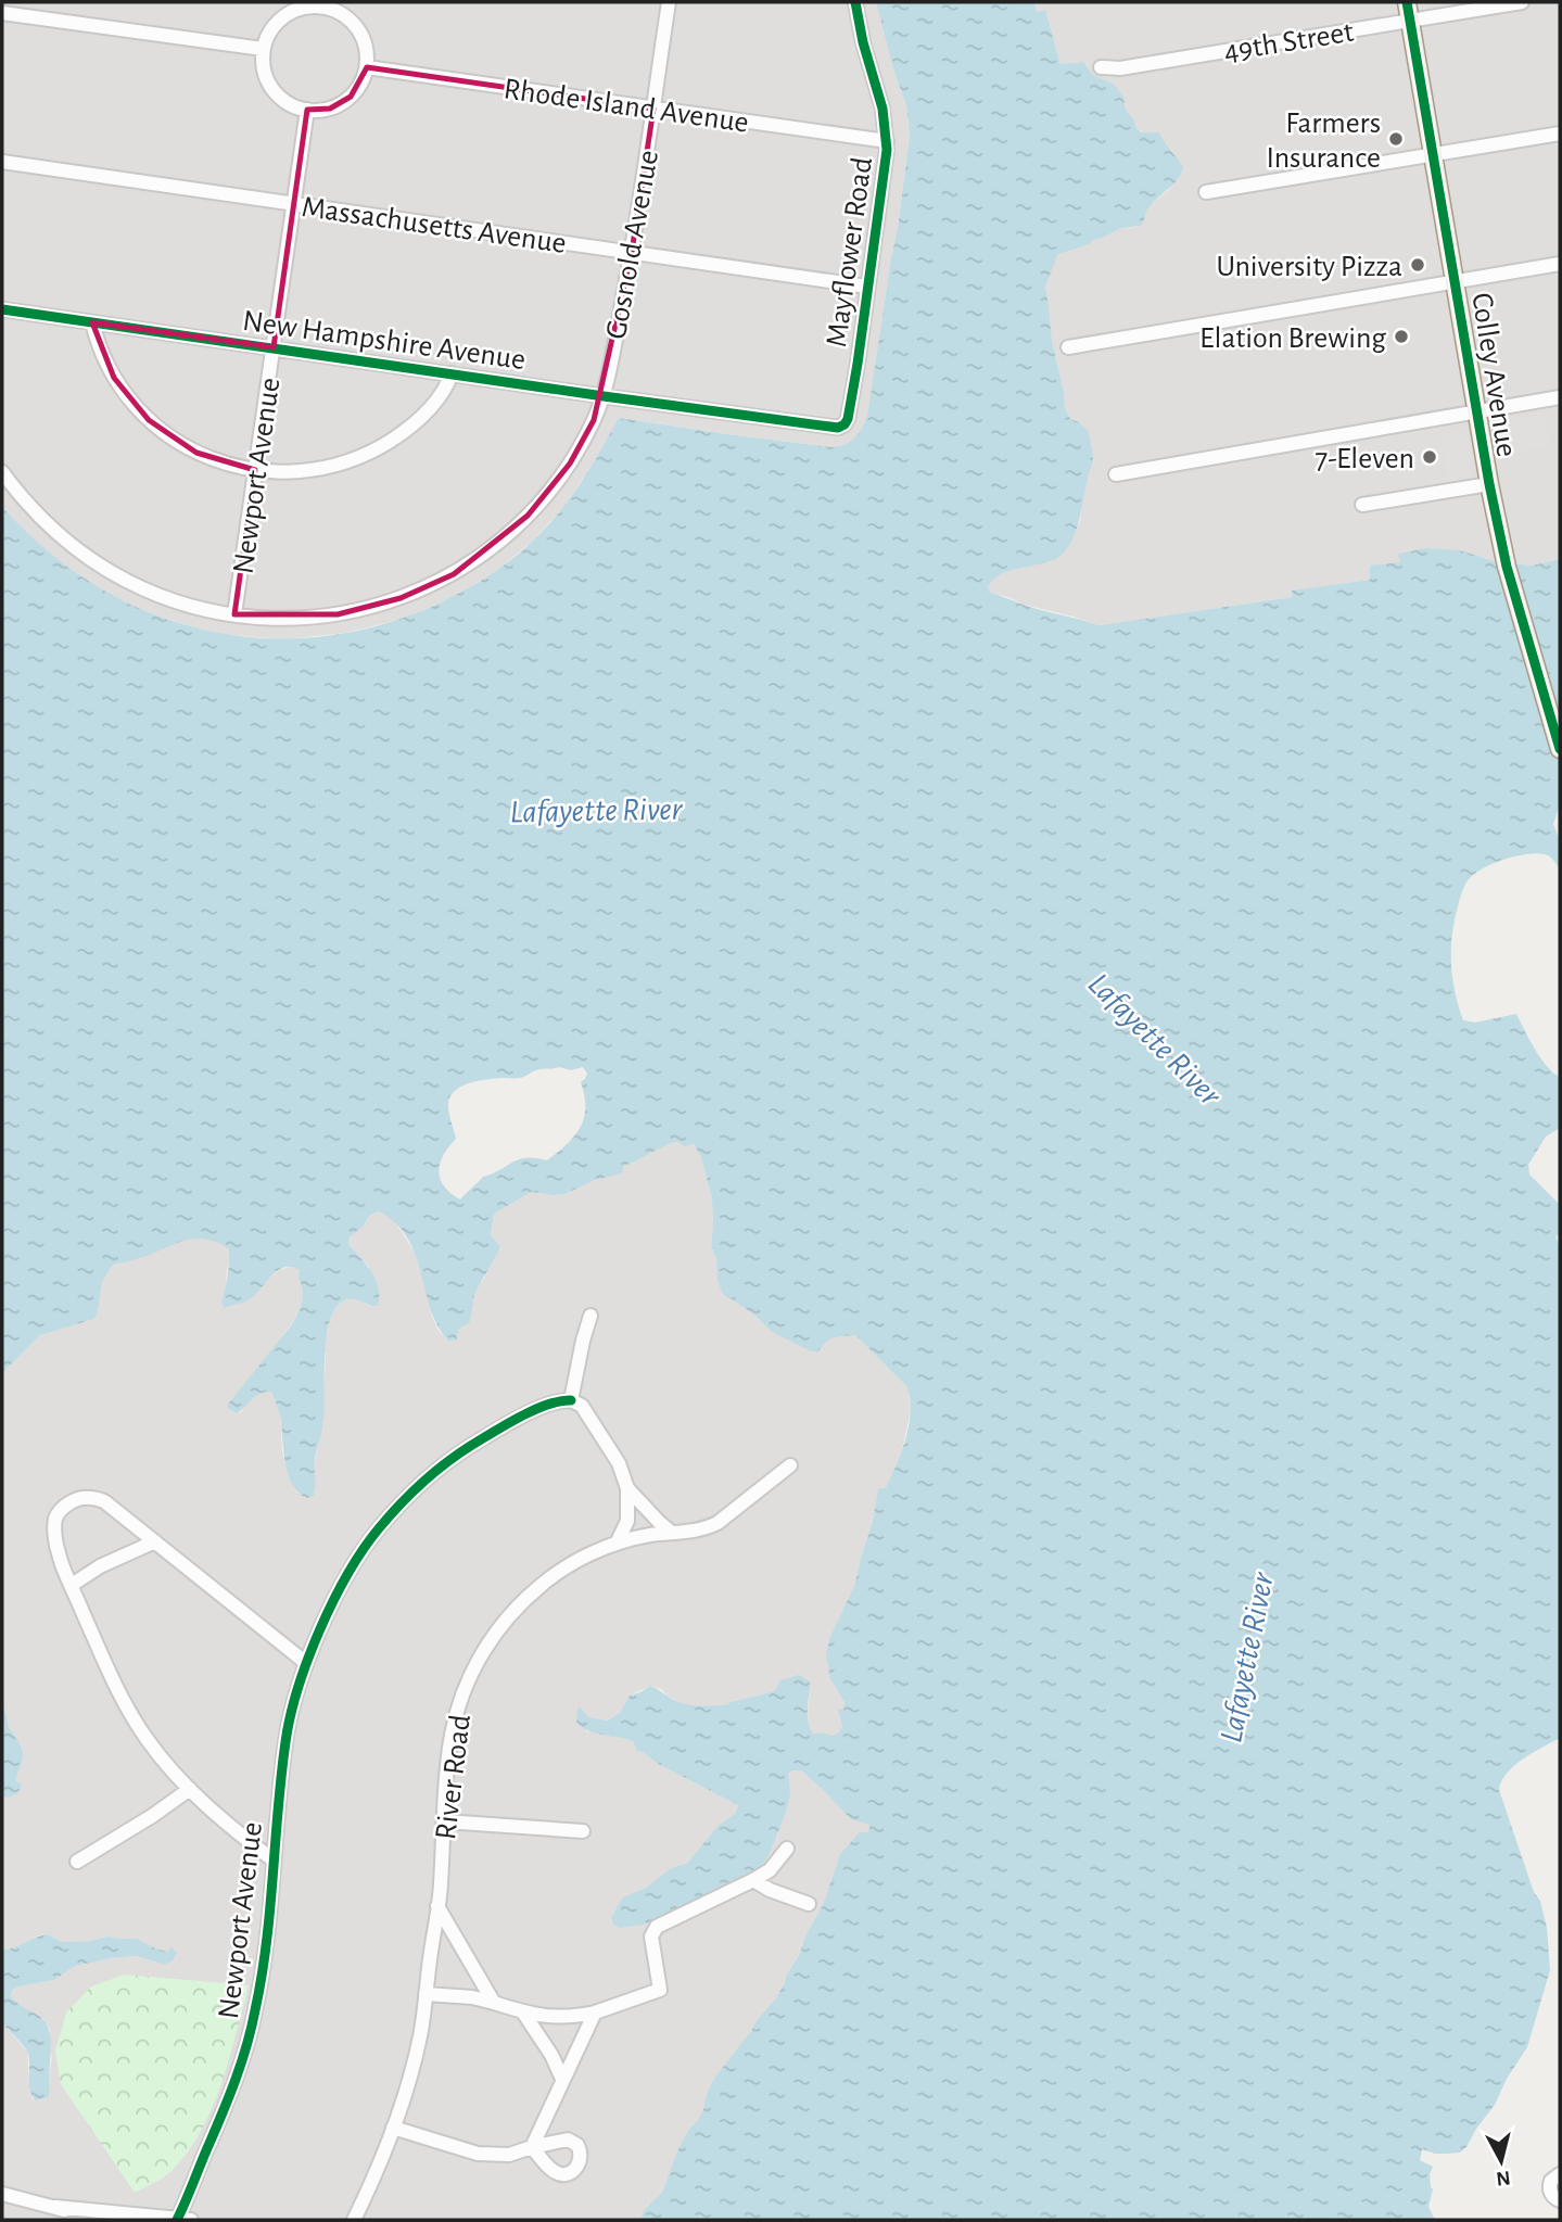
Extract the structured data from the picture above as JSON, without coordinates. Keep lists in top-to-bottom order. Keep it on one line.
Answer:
{"streets":{"main road":["Colley Avenue"],"street":["49th Street","Rhode Island Avenue","Massachusetts Avenue","Gosnold Avenue","Mayflower Road","New Hampshire Avenue","Newport Avenue","River Road"]},"crossings":[["49th Street","Colley Avenue"],["Rhode Island Avenue","Gosnold Avenue"],["Rhode Island Avenue","Mayflower Road"],["Rhode Island Avenue","Newport Avenue"],["Massachusetts Avenue","Gosnold Avenue"],["Massachusetts Avenue","Mayflower Road"],["Massachusetts Avenue","Newport Avenue"],["Gosnold Avenue","New Hampshire Avenue"],["Mayflower Road","New Hampshire Avenue"],["New Hampshire Avenue","Newport Avenue"]],"water":["Lafayette River"],"places":["Farmers Insurance","University Pizza","Elation Brewing","7-Eleven"],"north":"bottom"}
